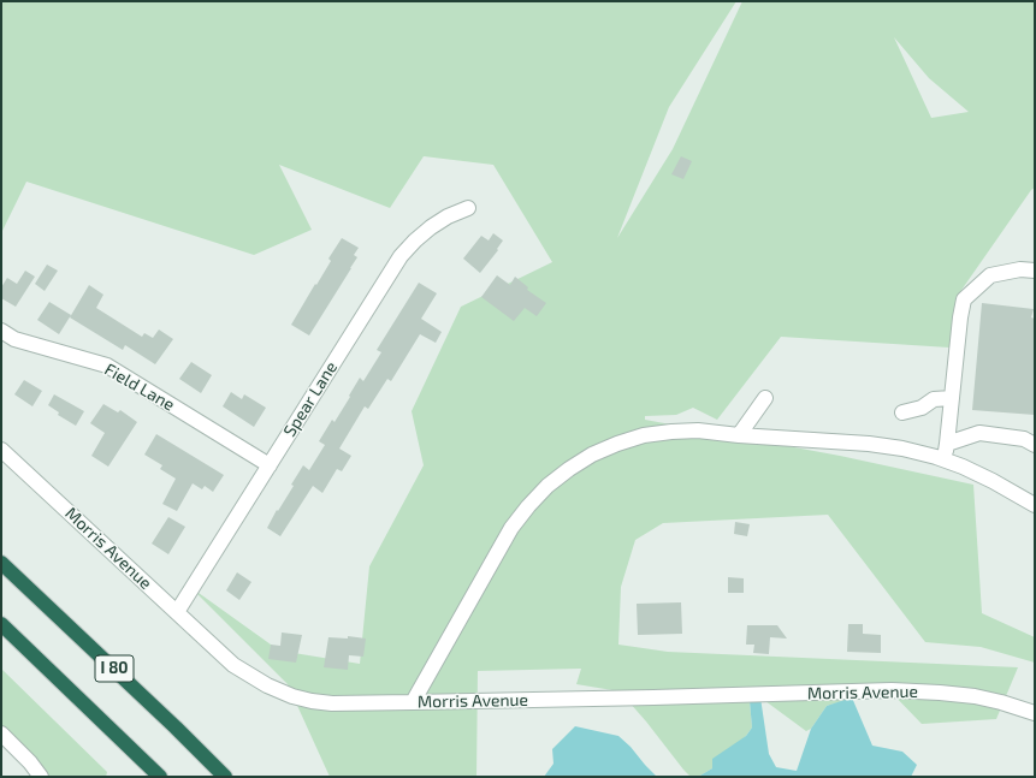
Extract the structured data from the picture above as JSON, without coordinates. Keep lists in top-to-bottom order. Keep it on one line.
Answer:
{"streets":{"highway":["I 80"],"street":["Field Lane","Spear Lane","Morris Avenue"]},"crossings":[["Field Lane","Spear Lane"],["Spear Lane","Morris Avenue"]]}
